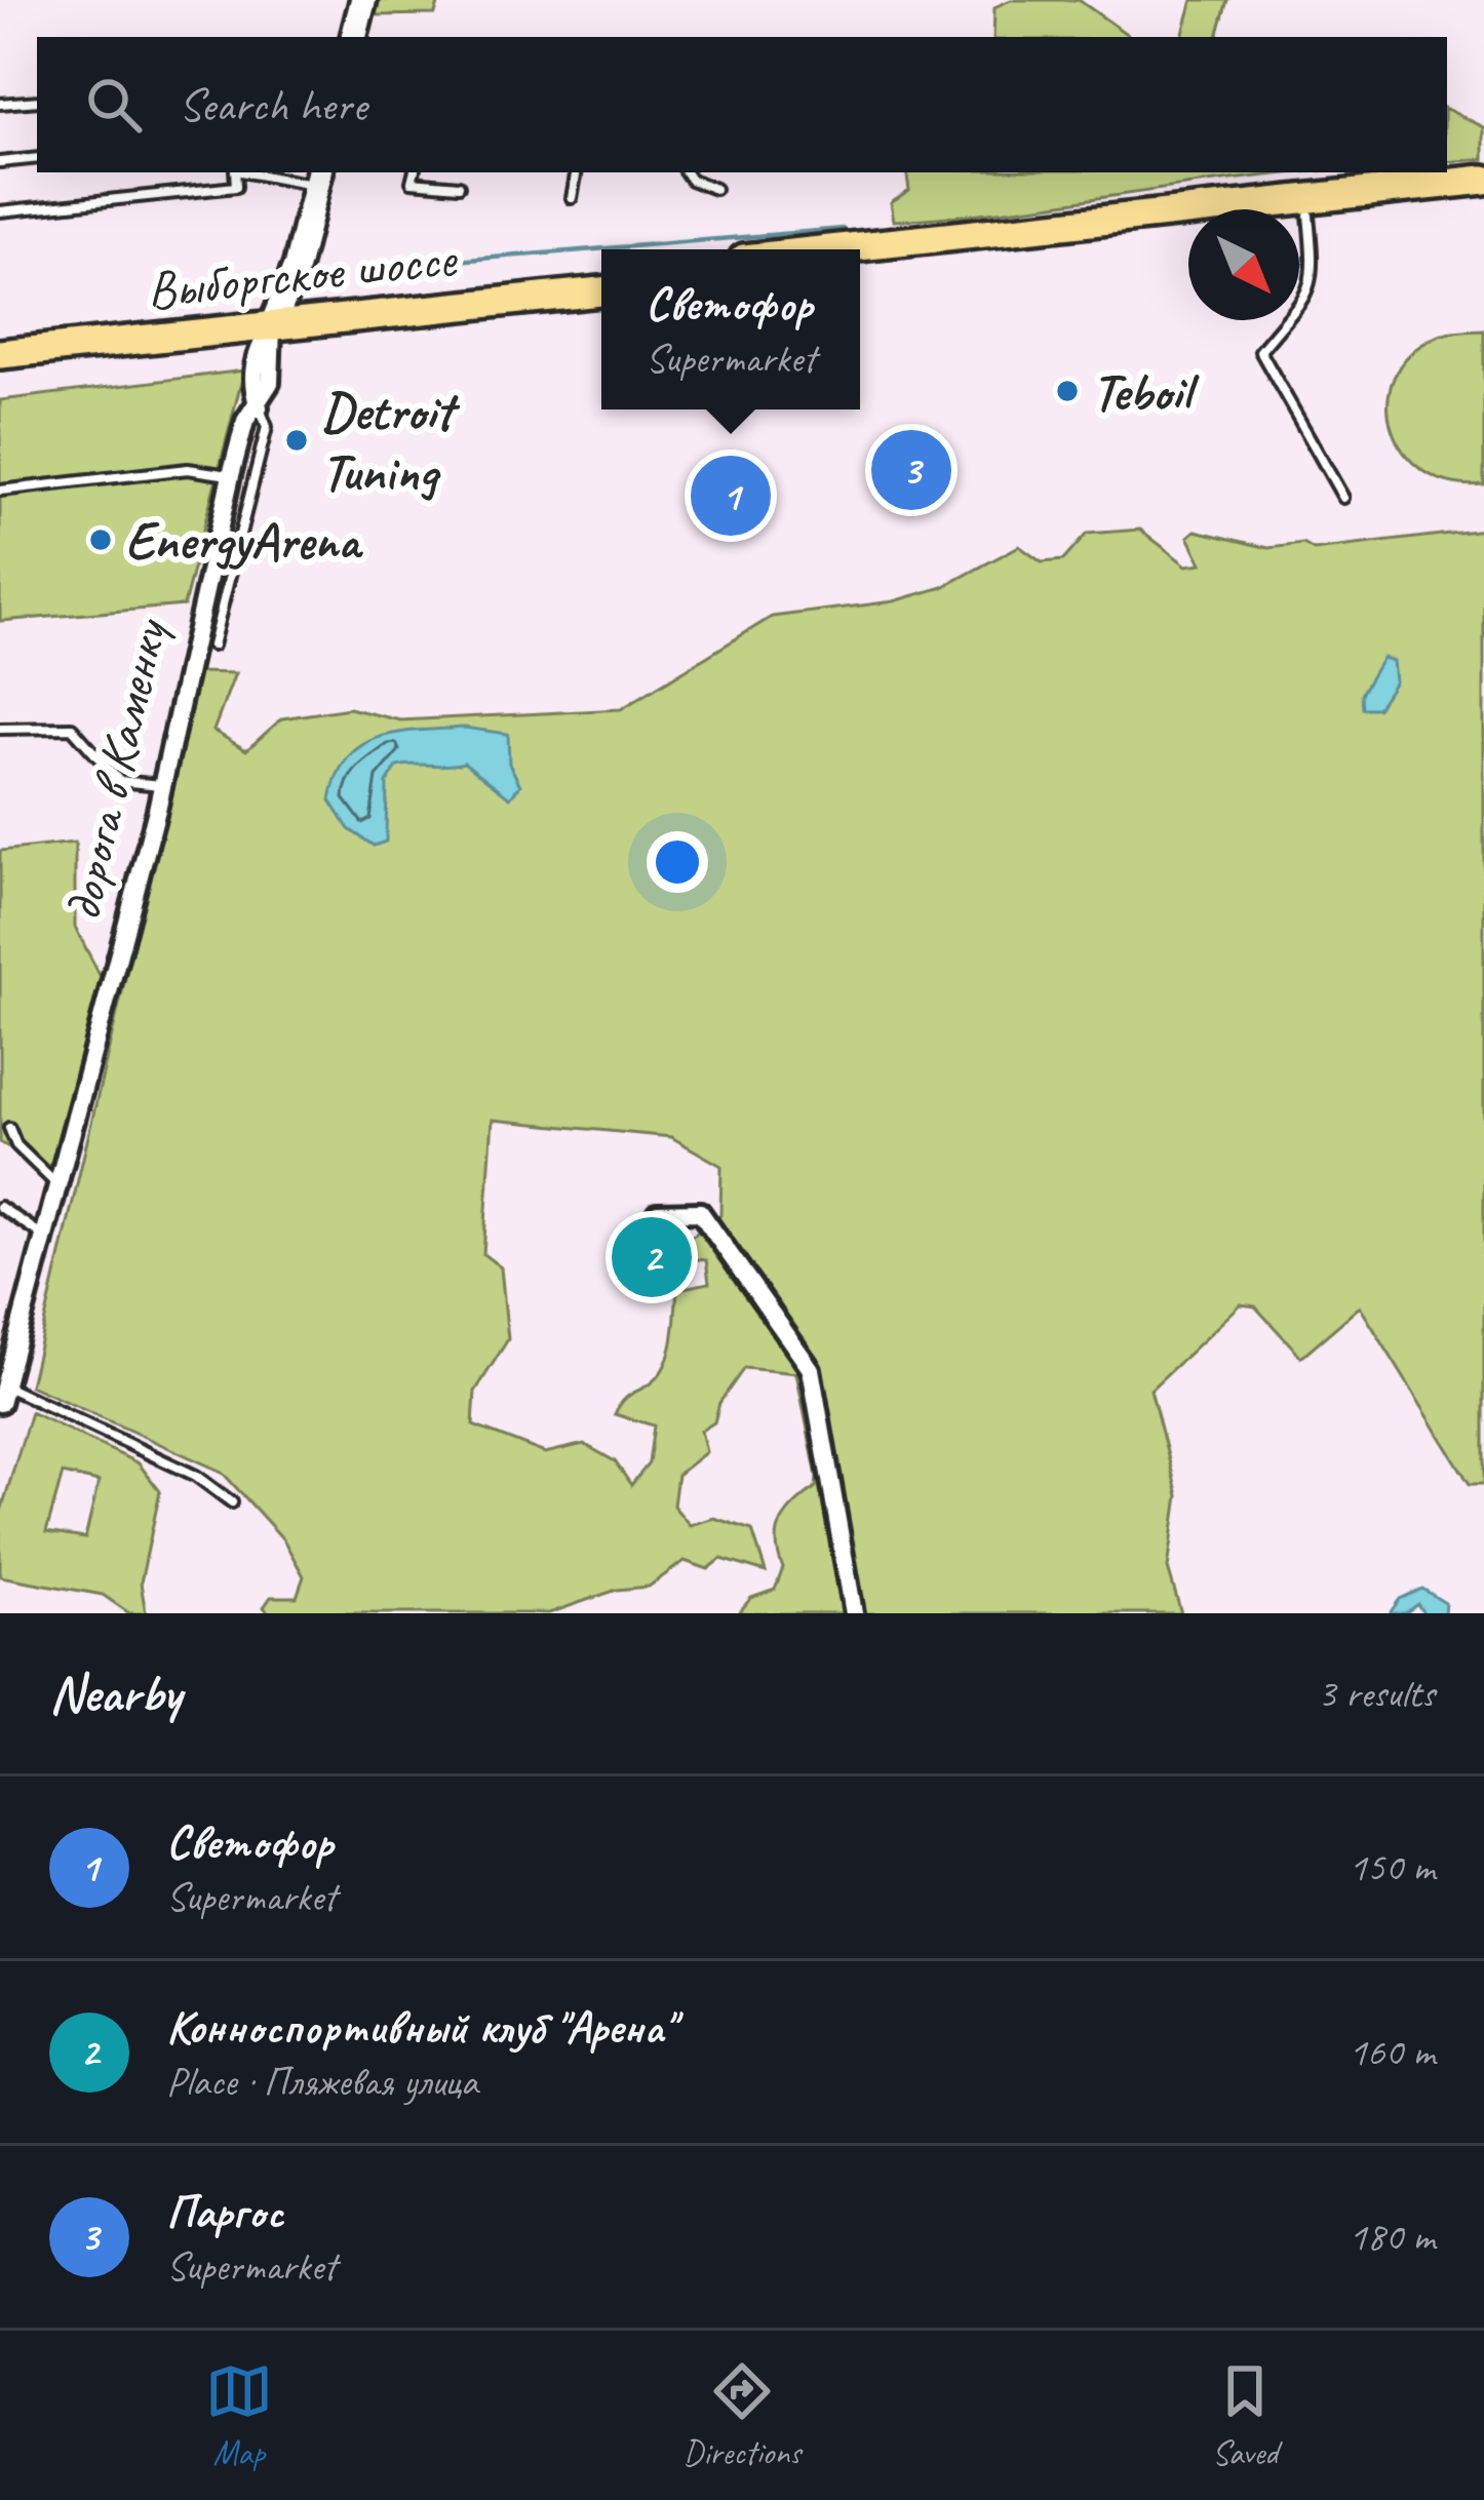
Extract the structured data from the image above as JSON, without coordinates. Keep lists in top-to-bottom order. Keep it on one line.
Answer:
{"streets":{"main road":["Выборгское шоссе"],"street":["дорога в Каменку"]},"crossings":[["Выборгское шоссе","дорога в Каменку"]],"places":["Teboil","Detroit Tuning","EnergyArena"],"north":"bottom right","page":{"search":"Search here","popup":["Светофор","Supermarket"],"pins":["3","1","2"],"heading":["Nearby","3 results"],"list":[{"mark":"1","name":"Светофор","note":"Supermarket","value":"150 m"},{"mark":"2","name":"Конноспортивный клуб \"Арена\"","note":"Place · Пляжевая улица","value":"160 m"},{"mark":"3","name":"Паргос","note":"Supermarket","value":"180 m"}],"nav":["Map","Directions","Saved"]}}
